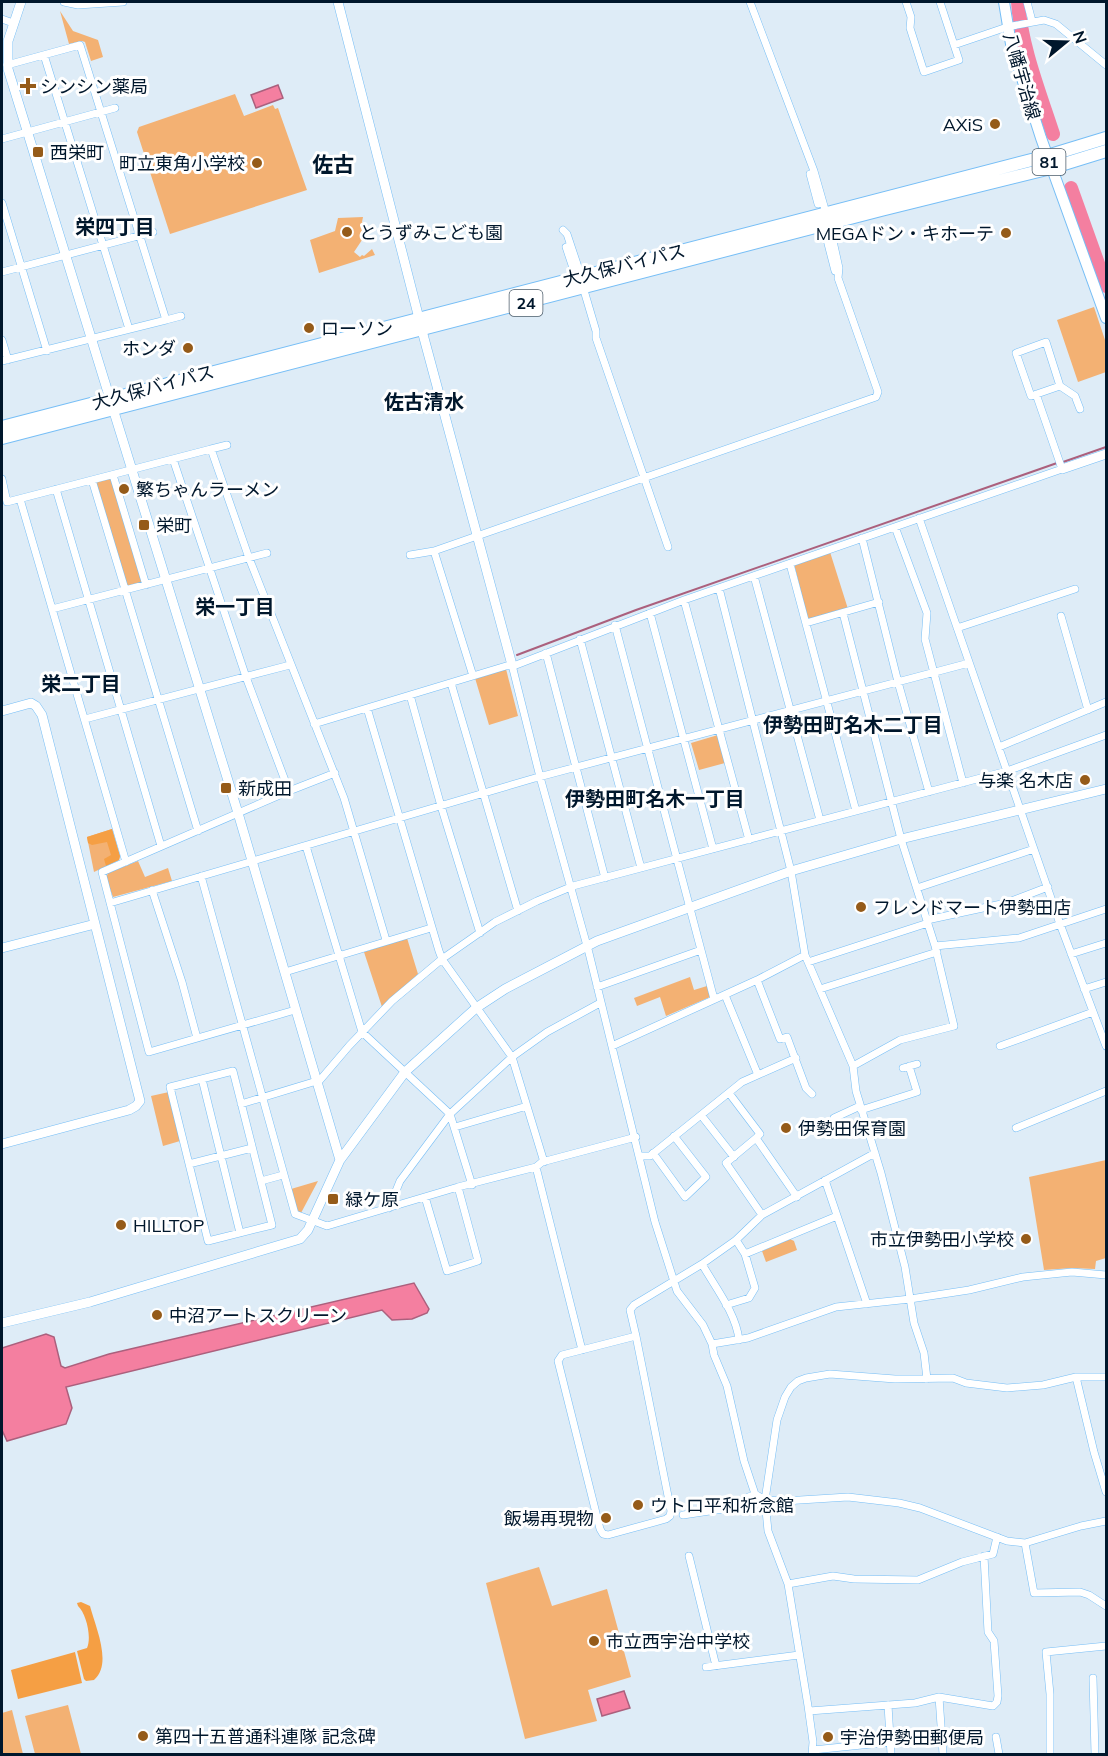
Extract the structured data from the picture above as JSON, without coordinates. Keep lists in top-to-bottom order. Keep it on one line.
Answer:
{"streets":{"highway":["大久保バイパス","24"],"main road":["八幡宇治線","81"]},"crossings":[["八幡宇治線","大久保バイパス"]],"districts":["佐古","栄四丁目","佐古清水","栄一丁目","栄二丁目","伊勢田町名木二丁目","伊勢田町名木一丁目"],"places":{"health":["シンシン薬局"],"other":["AXiS","町立東角小学校","とうずみこども園","MEGAドン・キホーテ","ローソン","ホンダ","繁ちゃんラーメン","与楽 名木店","フレンドマート伊勢田店","伊勢田保育園","HILLTOP","市立伊勢田小学校","中沼アートスクリーン","ウトロ平和祈念館","飯場再現物","市立西宇治中学校","第四十五普通科連隊 記念碑","宇治伊勢田郵便局"],"transit":["西栄町","栄町","新成田","緑ケ原"]},"north":"right"}
